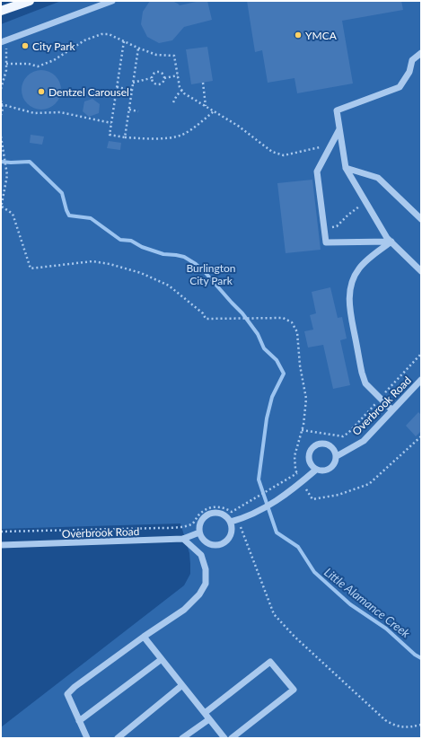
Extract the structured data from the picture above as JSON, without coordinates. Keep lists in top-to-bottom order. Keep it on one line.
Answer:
{"streets":{"street":["Overbrook Road"]},"water":["Little Alamance Creek"],"parks":["Burlington City Park"],"places":["YMCA","City Park","Dentzel Carousel"]}
